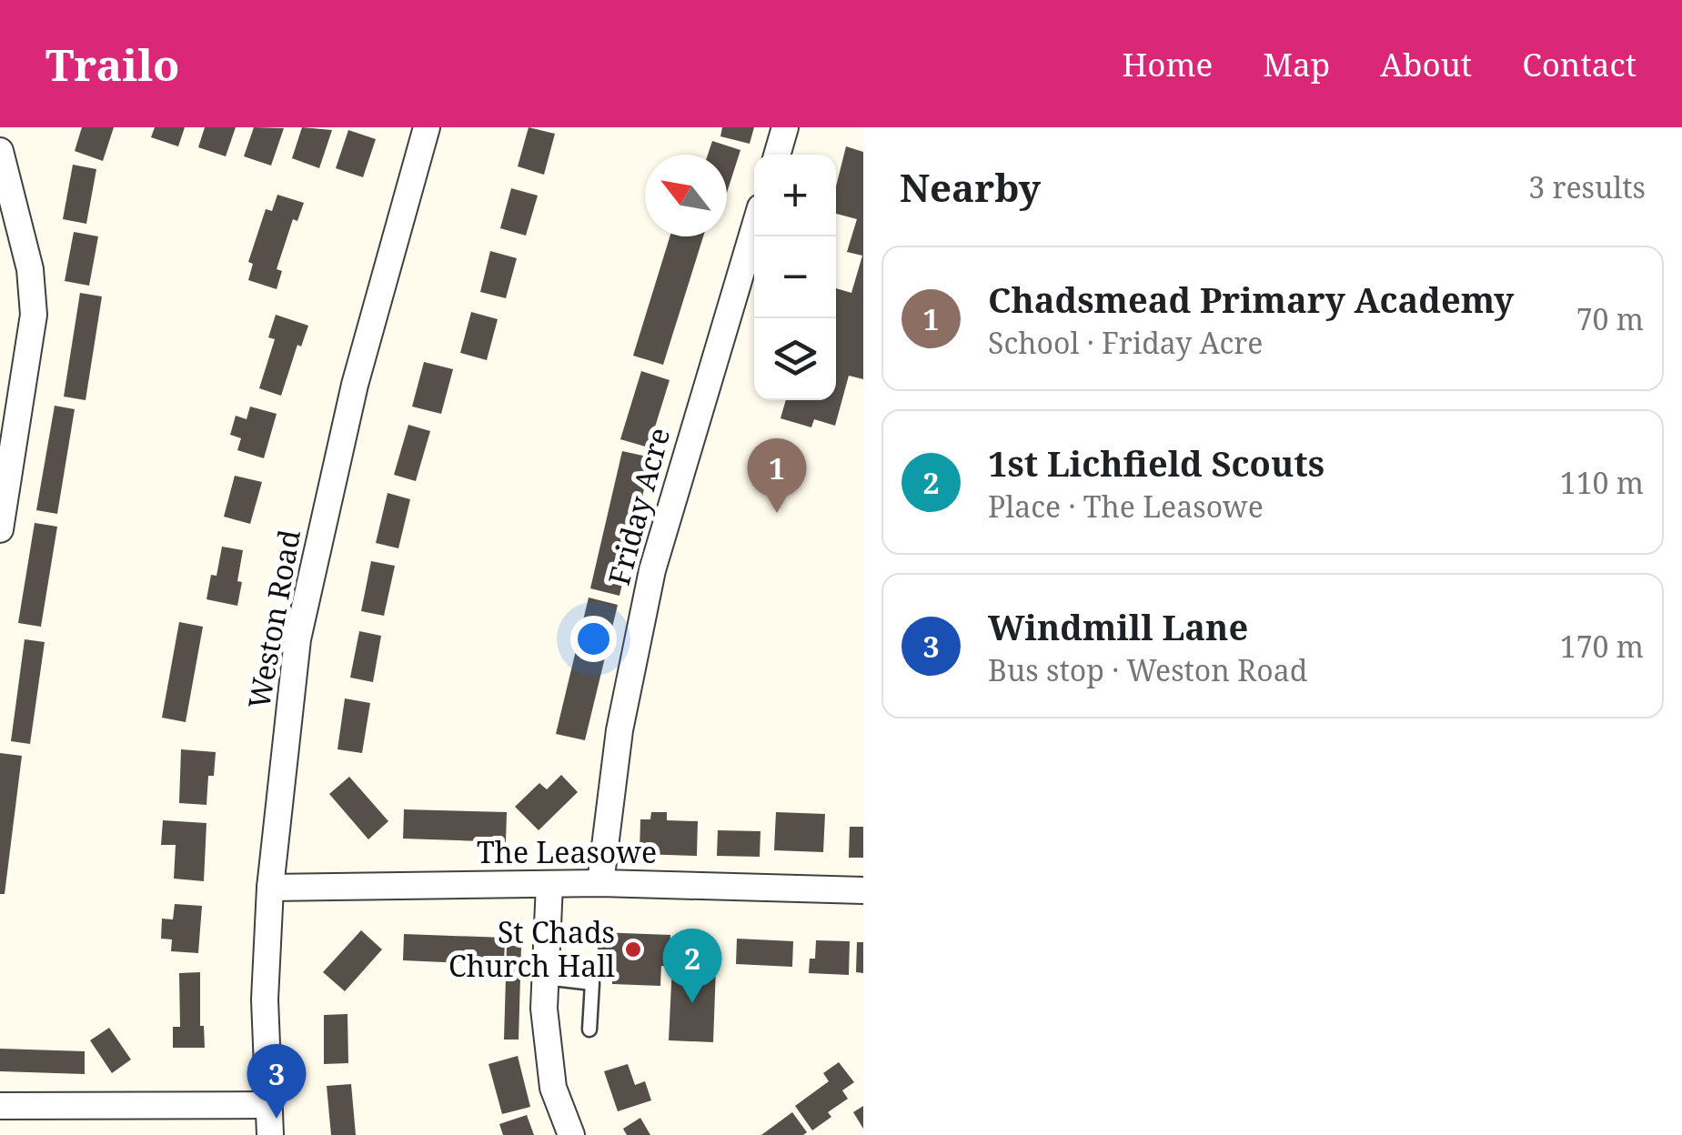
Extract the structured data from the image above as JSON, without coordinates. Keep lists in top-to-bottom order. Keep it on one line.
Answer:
{"streets":{"street":["Friday Acre","Weston Road","The Leasowe"]},"crossings":[["Friday Acre","The Leasowe"],["Weston Road","The Leasowe"]],"places":["St Chads Church Hall"],"north":"top left","page":{"header":"Trailo","nav":["Home","Map","About","Contact"],"heading":["Nearby","3 results"],"map_buttons":["+","−"],"list":[{"mark":"1","name":"Chadsmead Primary Academy","note":"School · Friday Acre","value":"70 m"},{"mark":"2","name":"1st Lichfield Scouts","note":"Place · The Leasowe","value":"110 m"},{"mark":"3","name":"Windmill Lane","note":"Bus stop · Weston Road","value":"170 m"}],"pins":["1","2","3"]}}
